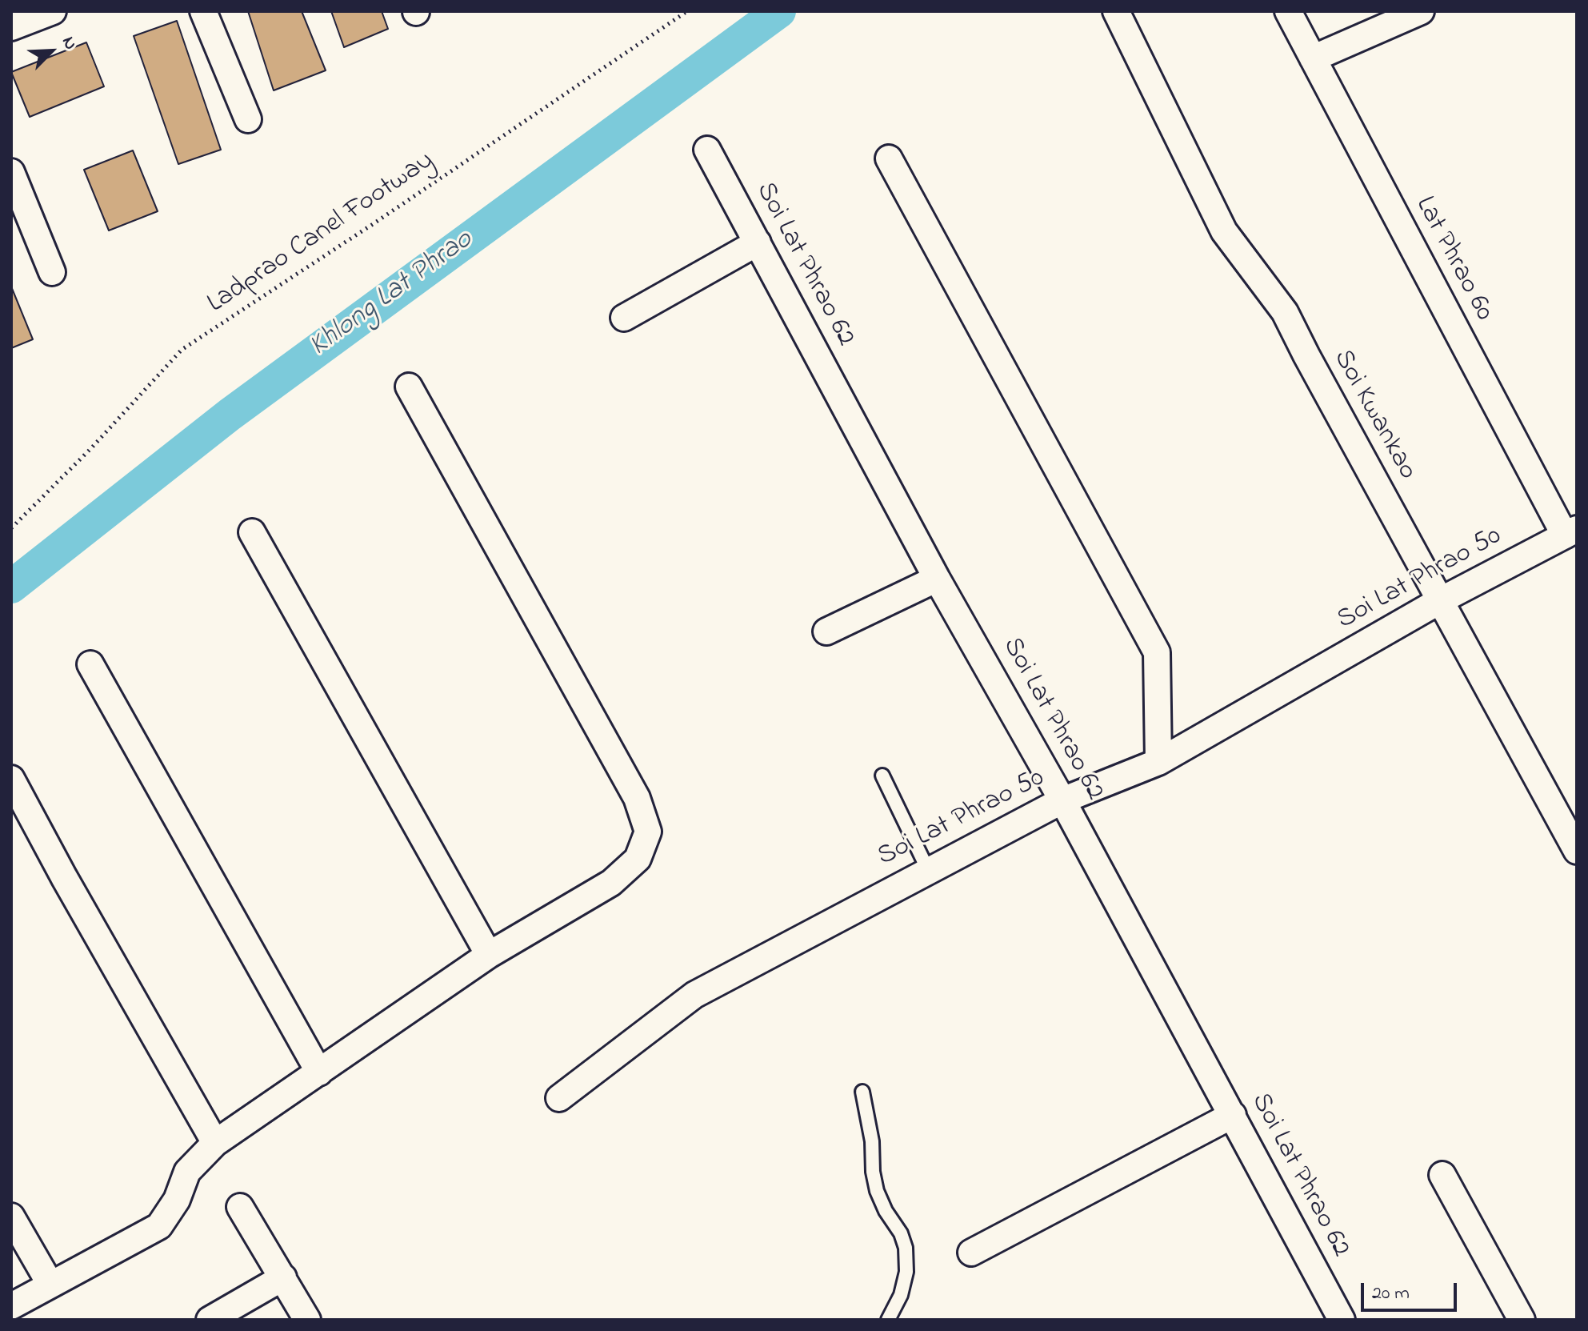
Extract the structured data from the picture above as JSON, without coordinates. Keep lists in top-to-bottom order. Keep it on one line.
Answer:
{"streets":{"street":["Lat Phrao 60","Soi Lat Phrao 62","Soi Kwankao","Soi Lat Phrao 50"],"path":["Ladprao Canel Footway"]},"crossings":[["Lat Phrao 60","Soi Lat Phrao 50"],["Soi Lat Phrao 62","Soi Lat Phrao 50"],["Soi Kwankao","Soi Lat Phrao 50"]],"water":["Khlong Lat Phrao"],"scale_bar":"20 m","north":"top right"}
